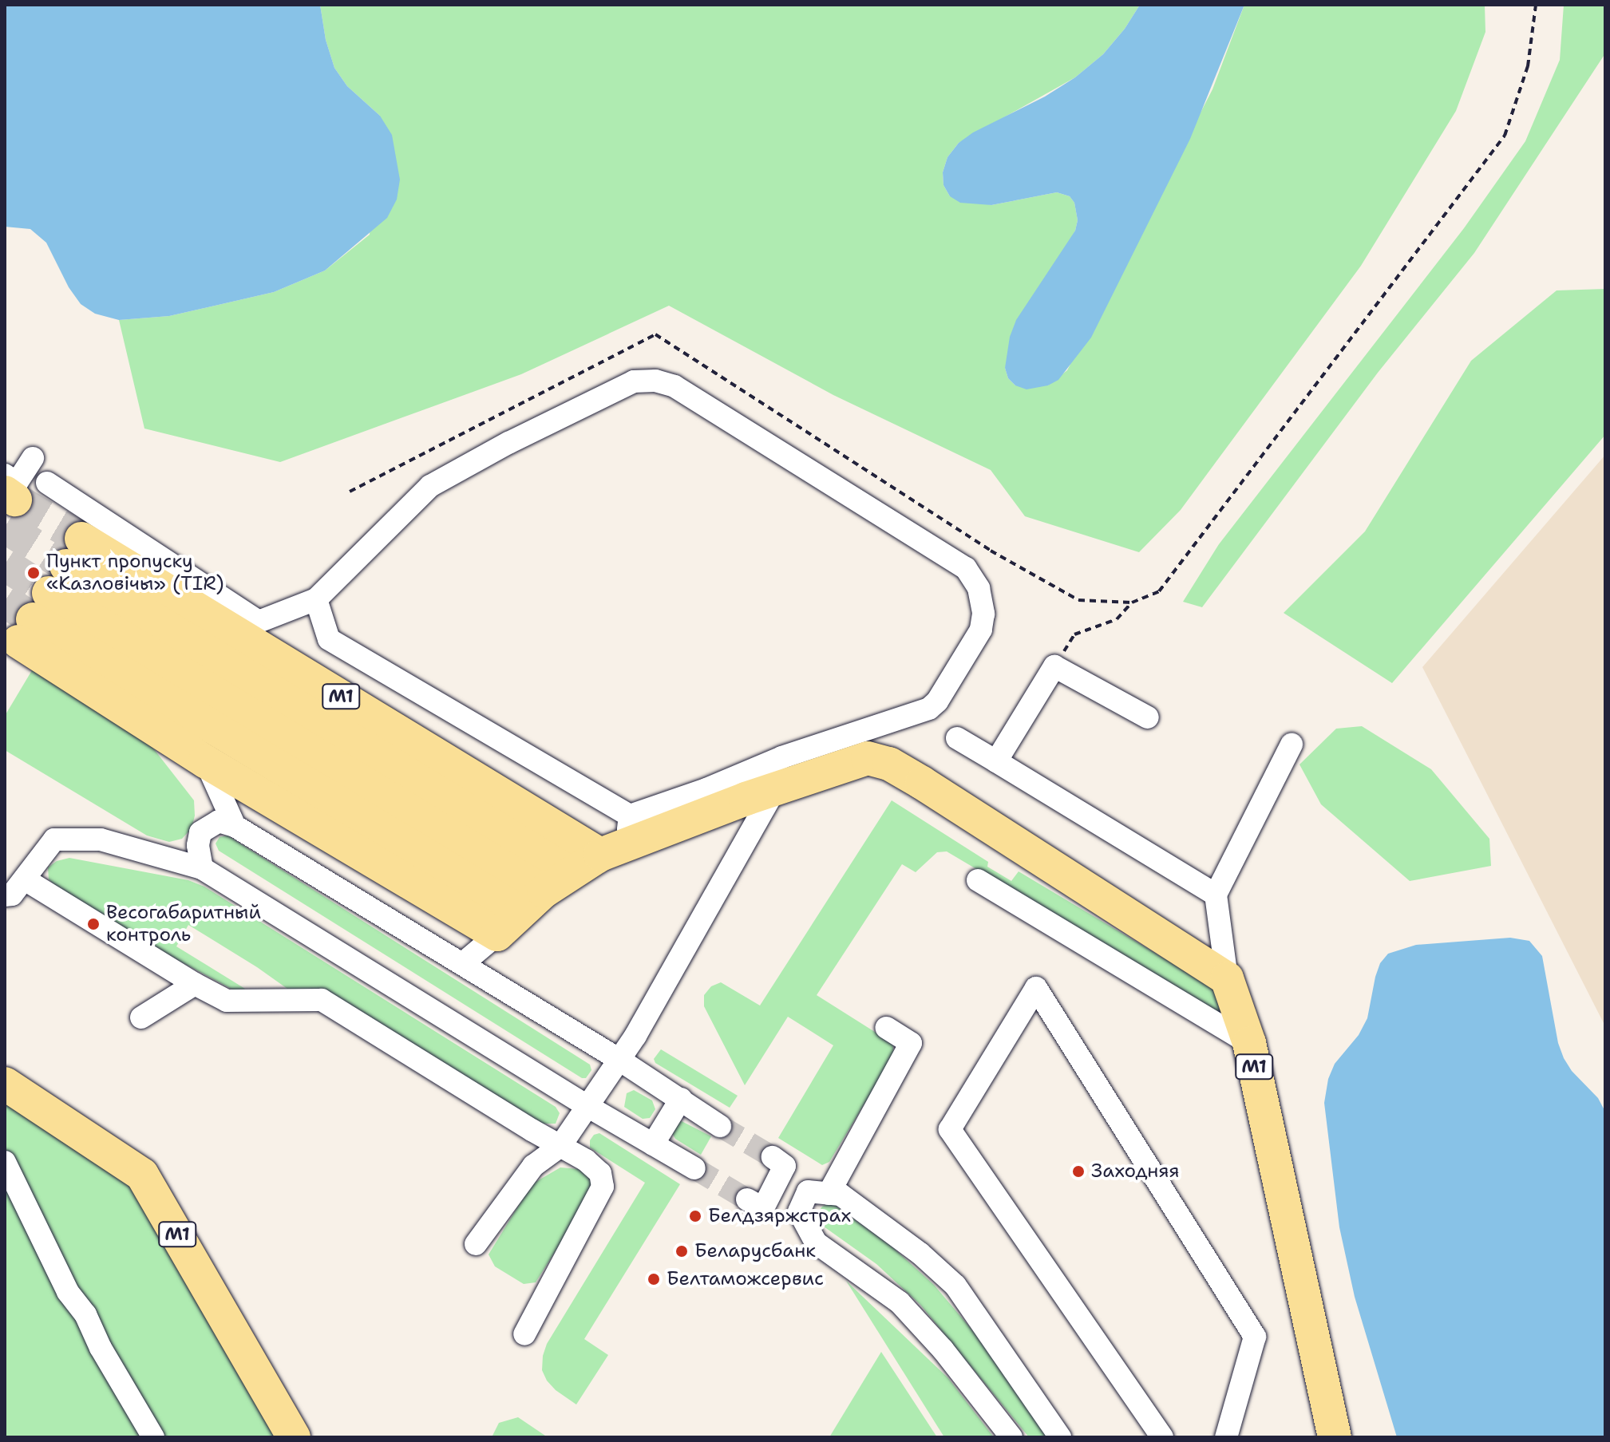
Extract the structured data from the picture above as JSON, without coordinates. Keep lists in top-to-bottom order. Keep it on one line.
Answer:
{"streets":{"highway":["М1"]},"places":["Пункт пропуску «Казловічы» (TIR)","Весогабаритный контроль","Заходняя","Белдзяржстрах","Беларусбанк","Белтаможсервис"]}
